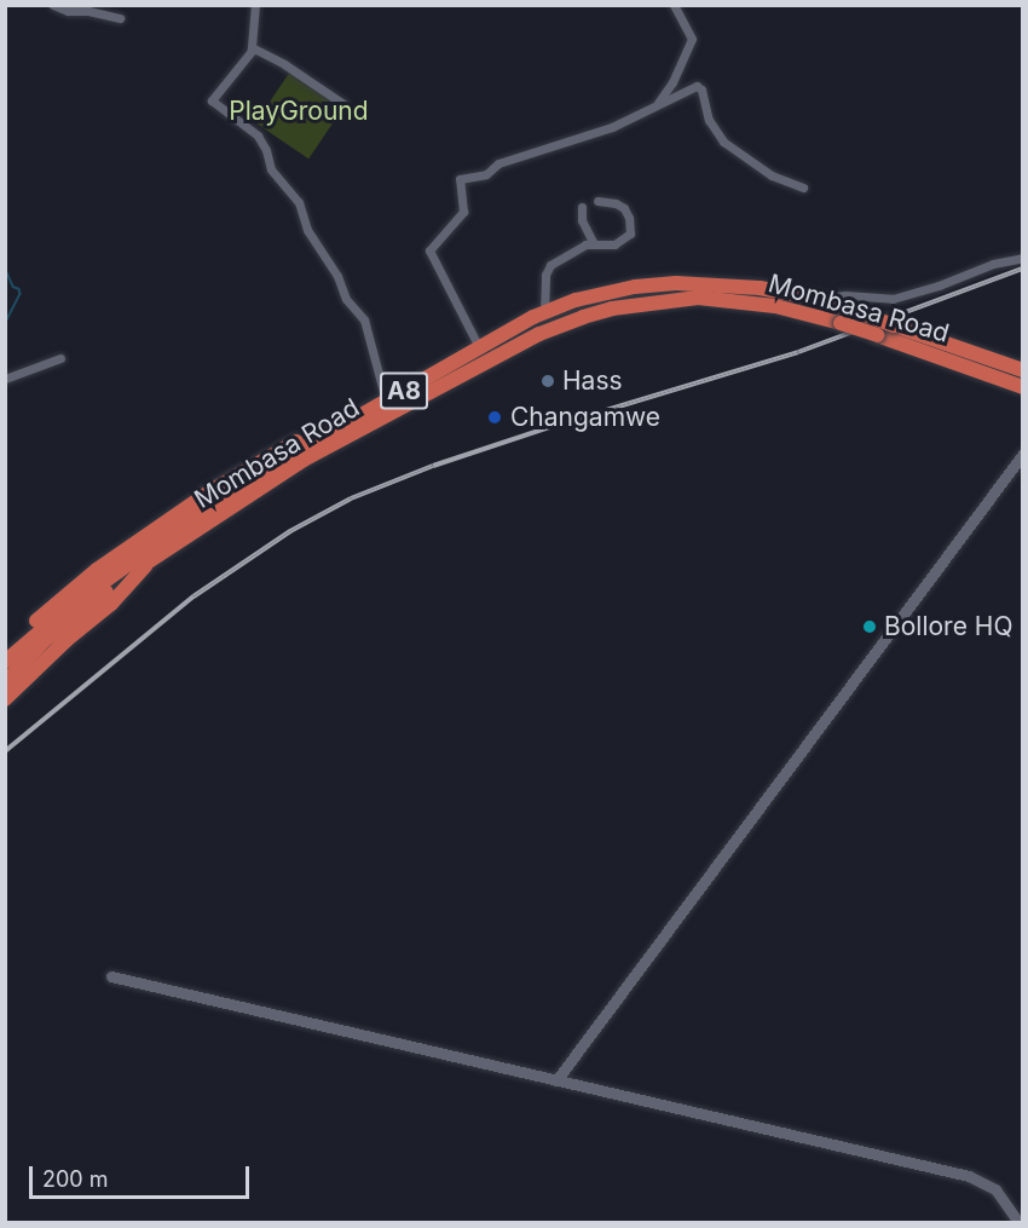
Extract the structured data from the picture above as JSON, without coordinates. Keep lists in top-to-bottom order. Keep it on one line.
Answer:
{"streets":{"highway":["Mombasa Road","A8"]},"parks":["PlayGround"],"places":["Hass","Changamwe","Bollore HQ"],"scale_bar":"200 m"}
